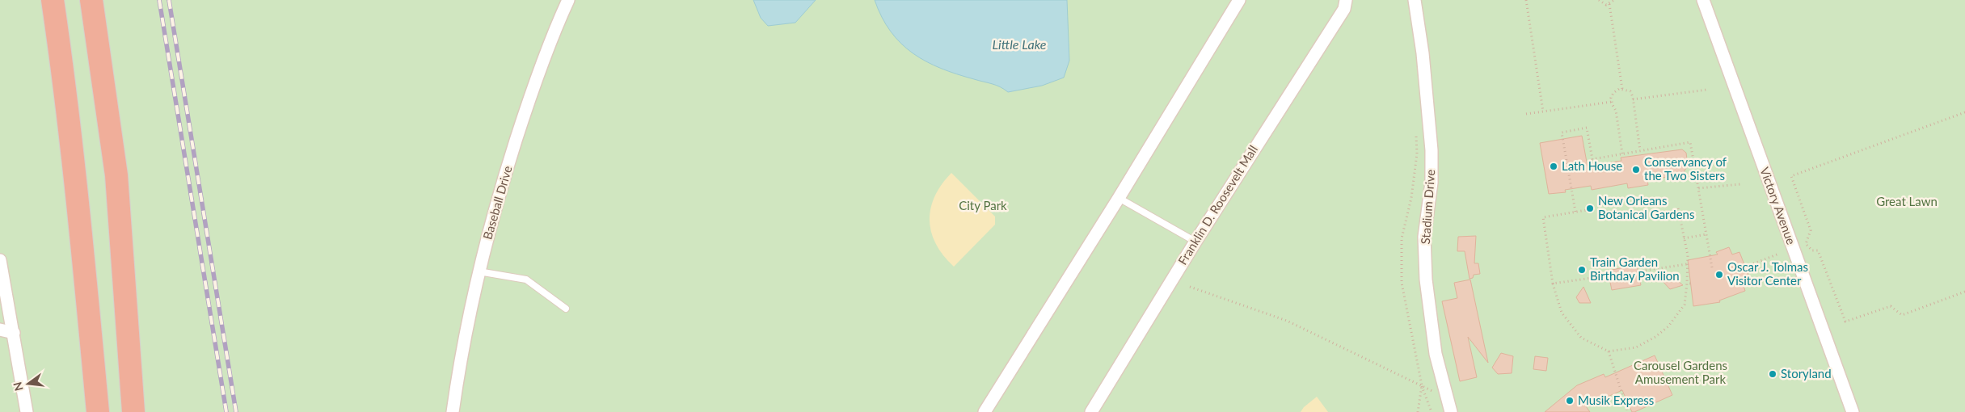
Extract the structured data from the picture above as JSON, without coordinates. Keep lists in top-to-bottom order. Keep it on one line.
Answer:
{"streets":{"street":["Baseball Drive","Franklin D. Roosevelt Mall","Victory Avenue","Stadium Drive"]},"water":["Little Lake"],"parks":["Great Lawn","City Park","Carousel Gardens Amusement Park"],"places":["Lath House","Conservancy of the Two Sisters","New Orleans Botanical Gardens","Train Garden Birthday Pavilion","Oscar J. Tolmas Visitor Center","Storyland","Musik Express"],"north":"left"}
